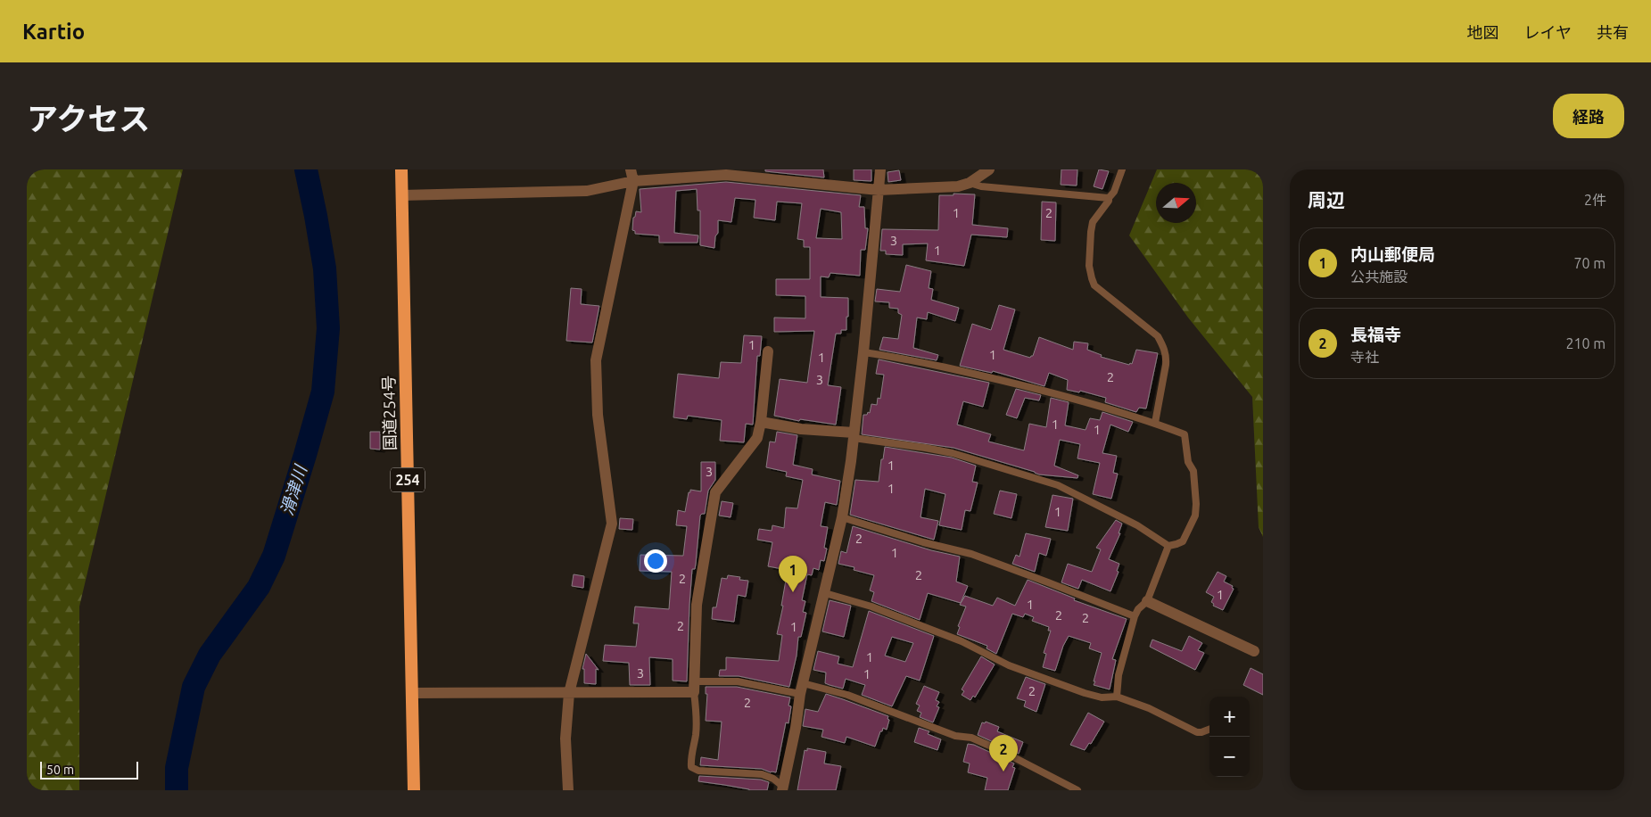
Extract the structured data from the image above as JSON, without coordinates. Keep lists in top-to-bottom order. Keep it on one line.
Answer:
{"streets":{"highway":["国道254号","254"]},"water":["滑津川"],"house_numbers":["1","2","3","1","1","1","1","2","3","1","1","1","3","1","1","2","1","2","2","1","1","2","2","2","1","1","3","1","2","2"],"scale_bar":"50 m","north":"right","page":{"header":"Kartio","nav":["地図","レイヤ","共有"],"title":"アクセス","buttons":"経路","heading":["周辺","2件"],"list":[{"mark":"1","name":"内山郵便局","note":"公共施設","value":"70 m"},{"mark":"2","name":"長福寺","note":"寺社","value":"210 m"}],"pins":["1","2"],"map_buttons":["+","−"],"scale":"50 m"}}
